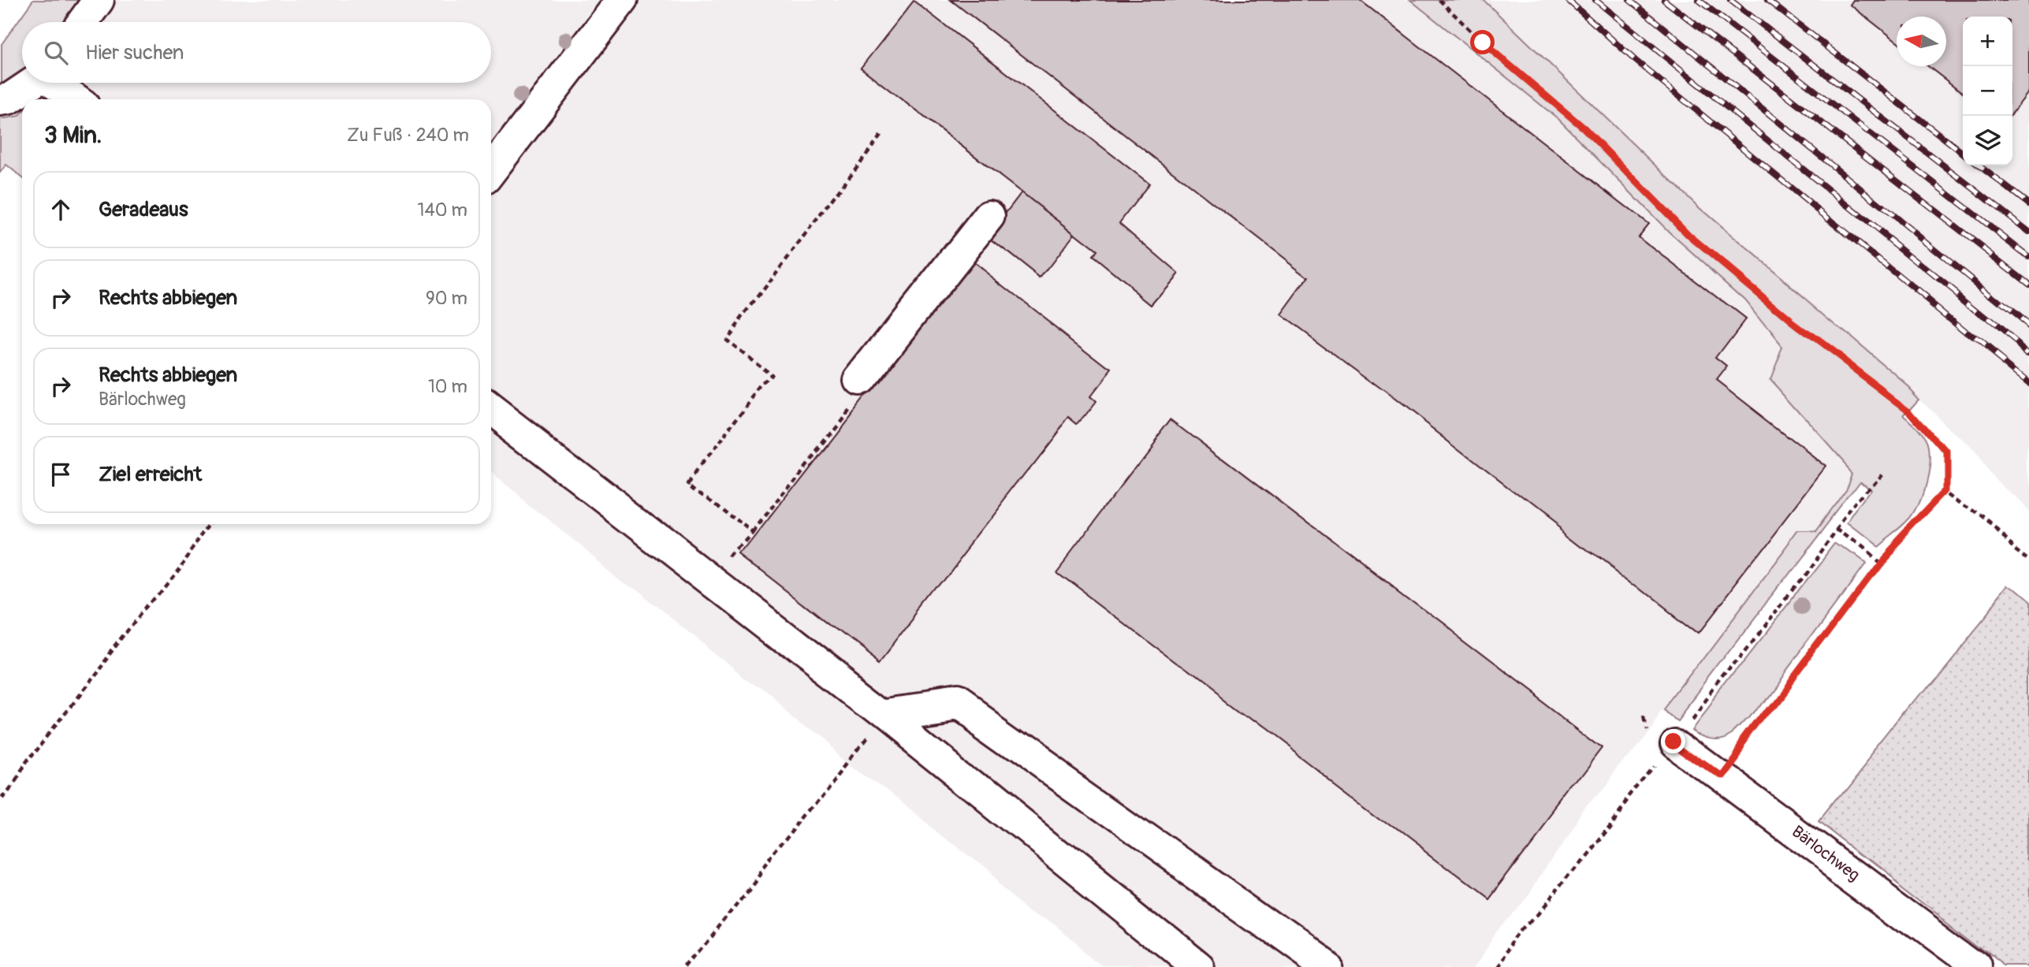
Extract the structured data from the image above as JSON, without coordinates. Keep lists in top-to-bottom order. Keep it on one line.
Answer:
{"streets":{"street":["Bärlochweg"]},"north":"left","page":{"map_buttons":["+","−"],"search":"Hier suchen","heading":["3 Min.","Zu Fuß · 240 m"],"list":[["Geradeaus","140 m"],["Rechts abbiegen","90 m"],["Rechts abbiegen","Bärlochweg","10 m"],"Ziel erreicht"]}}
